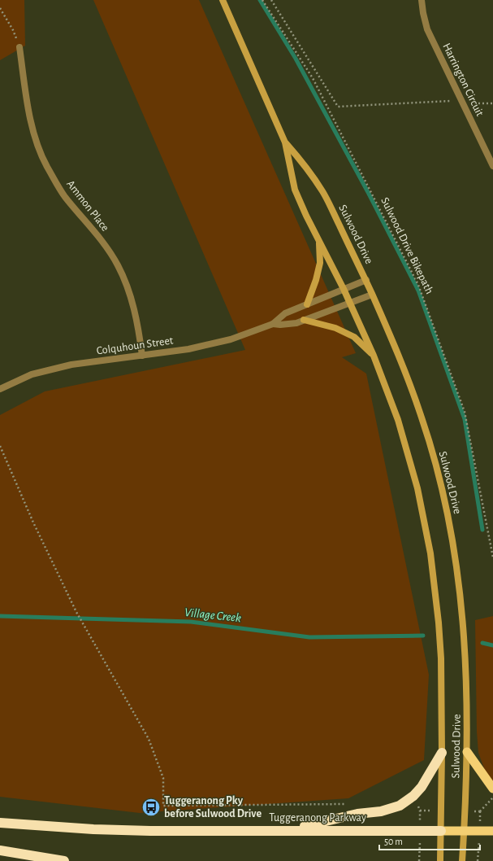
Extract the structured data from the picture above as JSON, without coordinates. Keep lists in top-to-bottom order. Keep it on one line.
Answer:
{"streets":{"highway":["Tuggeranong Parkway"],"main road":["Sulwood Drive"],"street":["Harrington Circuit","Ammon Place","Colquhoun Street"],"path":["Sulwood Drive Bikepath"]},"crossings":[["Ammon Place","Colquhoun Street"],["Sulwood Drive","Colquhoun Street"],["Sulwood Drive","Tuggeranong Parkway"]],"water":["Village Creek"],"places":{"bus stop":["Tuggeranong Pky before Sulwood Drive"]},"scale_bar":"50 m"}
